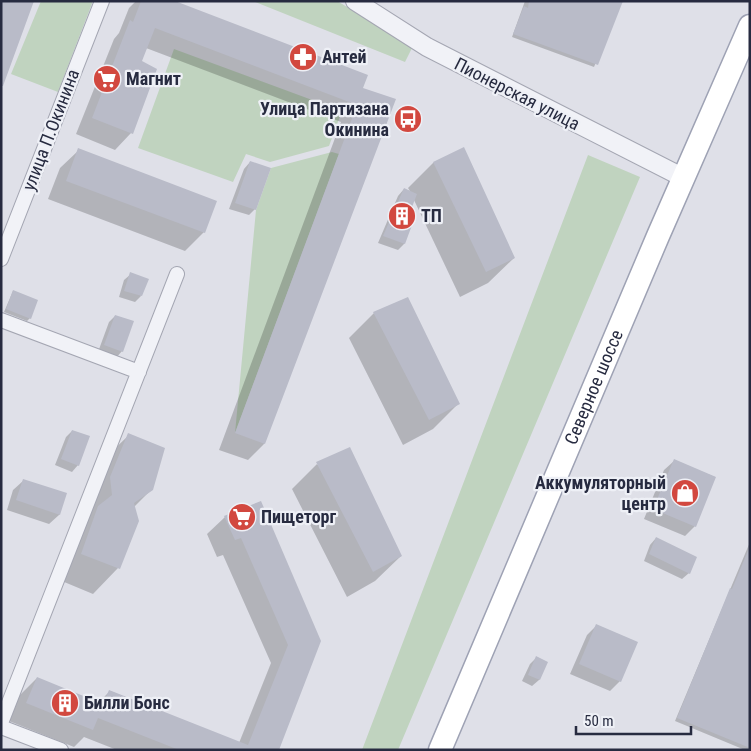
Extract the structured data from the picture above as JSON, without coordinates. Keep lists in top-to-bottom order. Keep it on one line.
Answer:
{"streets":{"main road":["Северное шоссе"],"street":["Пионерская улица","улица П.Окинина"]},"crossings":[["Пионерская улица","Северное шоссе"]],"places":{"pharmacy":["Антей"],"supermarket":["Магнит","Пищеторг"],"bus stop":["Улица Партизана Окинина"],"building":["ТП","Билли Бонс"],"shop":["Аккумуляторный центр"]},"scale_bar":"50 m"}
